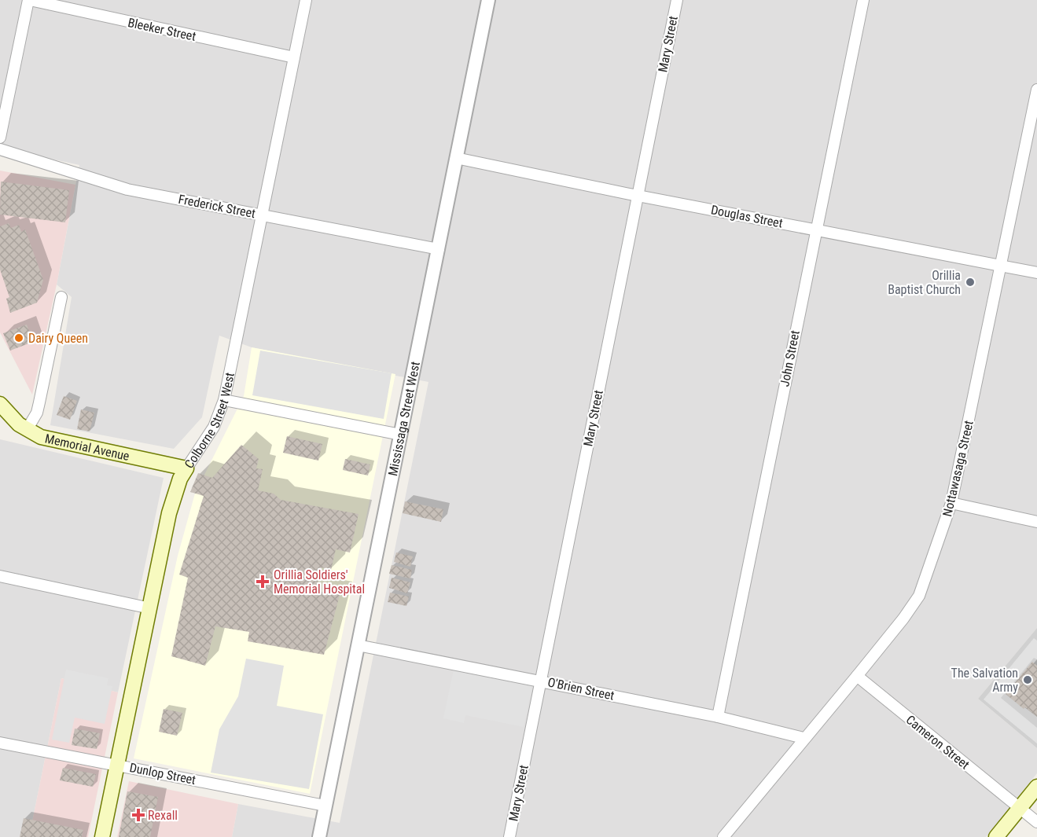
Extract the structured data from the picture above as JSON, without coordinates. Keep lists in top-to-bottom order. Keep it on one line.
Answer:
{"streets":{"main road":["Colborne Street West","Memorial Avenue"],"street":["Bleeker Street","Mary Street","Frederick Street","Douglas Street","John Street","Mississaga Street West","Nottawasaga Street","O'Brien Street","Cameron Street","Dunlop Street"]},"crossings":[["Bleeker Street","Colborne Street West"],["Mary Street","Douglas Street"],["Mary Street","O'Brien Street"],["Frederick Street","Mississaga Street West"],["Frederick Street","Colborne Street West"],["Douglas Street","John Street"],["Douglas Street","Mississaga Street West"],["Douglas Street","Nottawasaga Street"],["John Street","O'Brien Street"],["Mississaga Street West","O'Brien Street"],["Mississaga Street West","Dunlop Street"],["Colborne Street West","Memorial Avenue"],["Colborne Street West","Dunlop Street"],["Nottawasaga Street","O'Brien Street"],["Nottawasaga Street","Cameron Street"]],"places":{"other":["Orillia Baptist Church","Dairy Queen","The Salvation Army"],"health":["Orillia Soldiers' Memorial Hospital","Rexall"]}}
